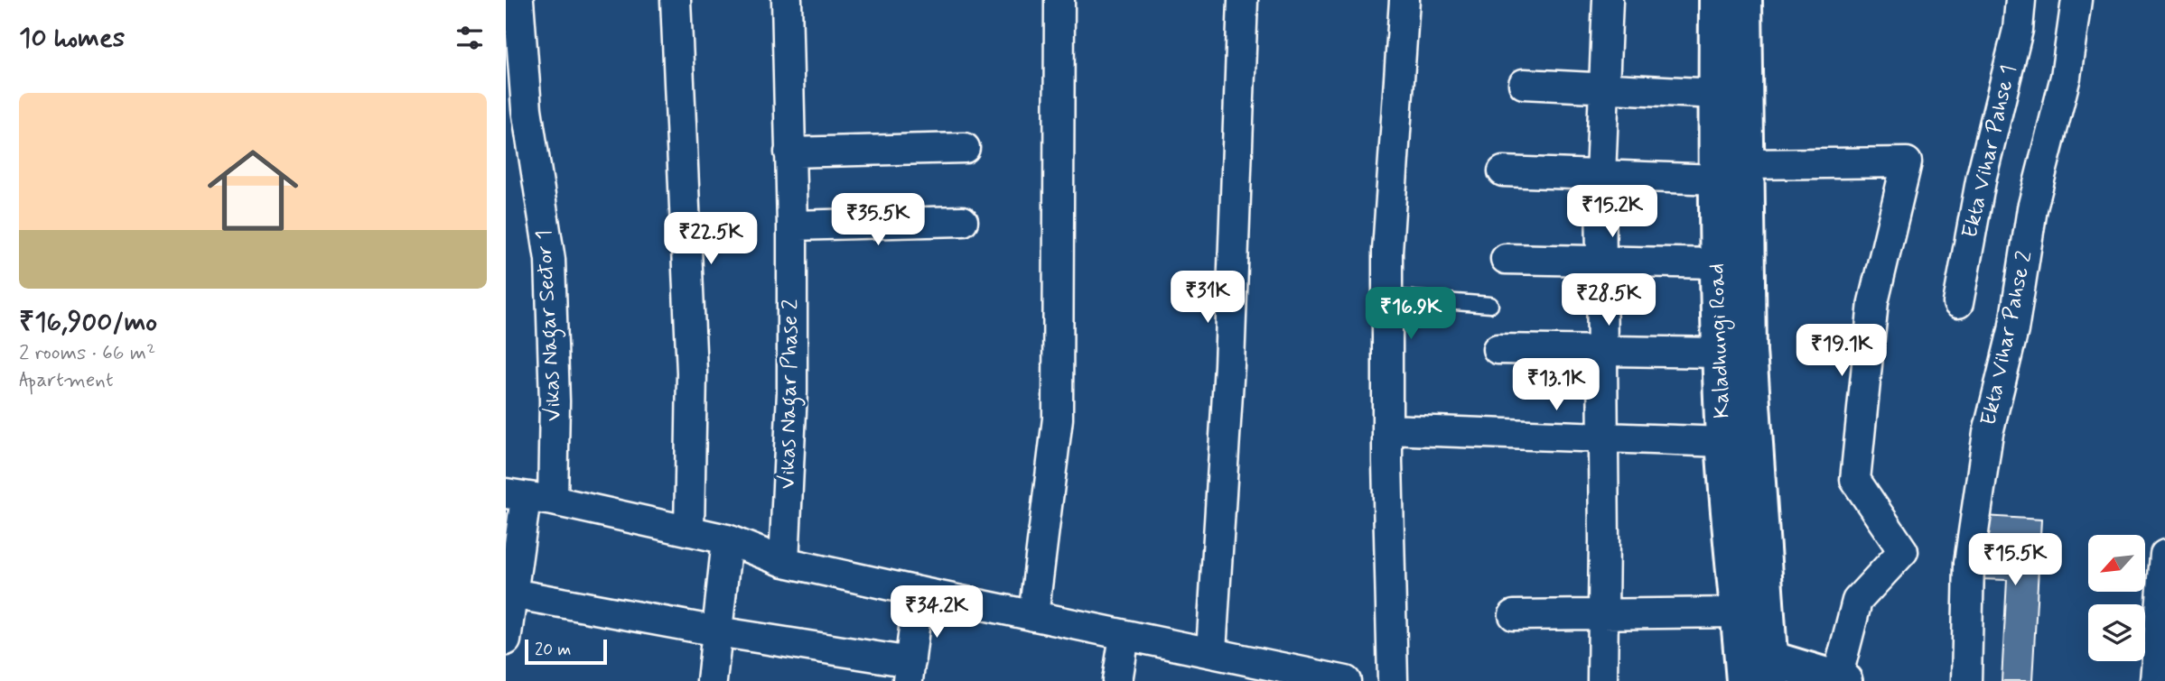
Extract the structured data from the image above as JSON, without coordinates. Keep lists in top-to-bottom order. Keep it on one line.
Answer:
{"streets":{"main road":["Kaladhungi Road"],"street":["Ekta Vihar Pahse 1","Vikas Nagar Sector 1","Ekta Vihar Pahse 2","Vikas Nagar Phase 2"]},"scale_bar":"20 m","north":"bottom left","page":{"heading":"10 homes","list":[{"name":"₹16,900/mo","note":"2 rooms · 66 m² · Apartment"}],"price":["₹15.2K","₹35.5K","₹22.5K","₹31K","₹28.5K","₹16.9K","₹19.1K","₹13.1K","₹15.5K","₹34.2K"],"scale":"20 m"}}
